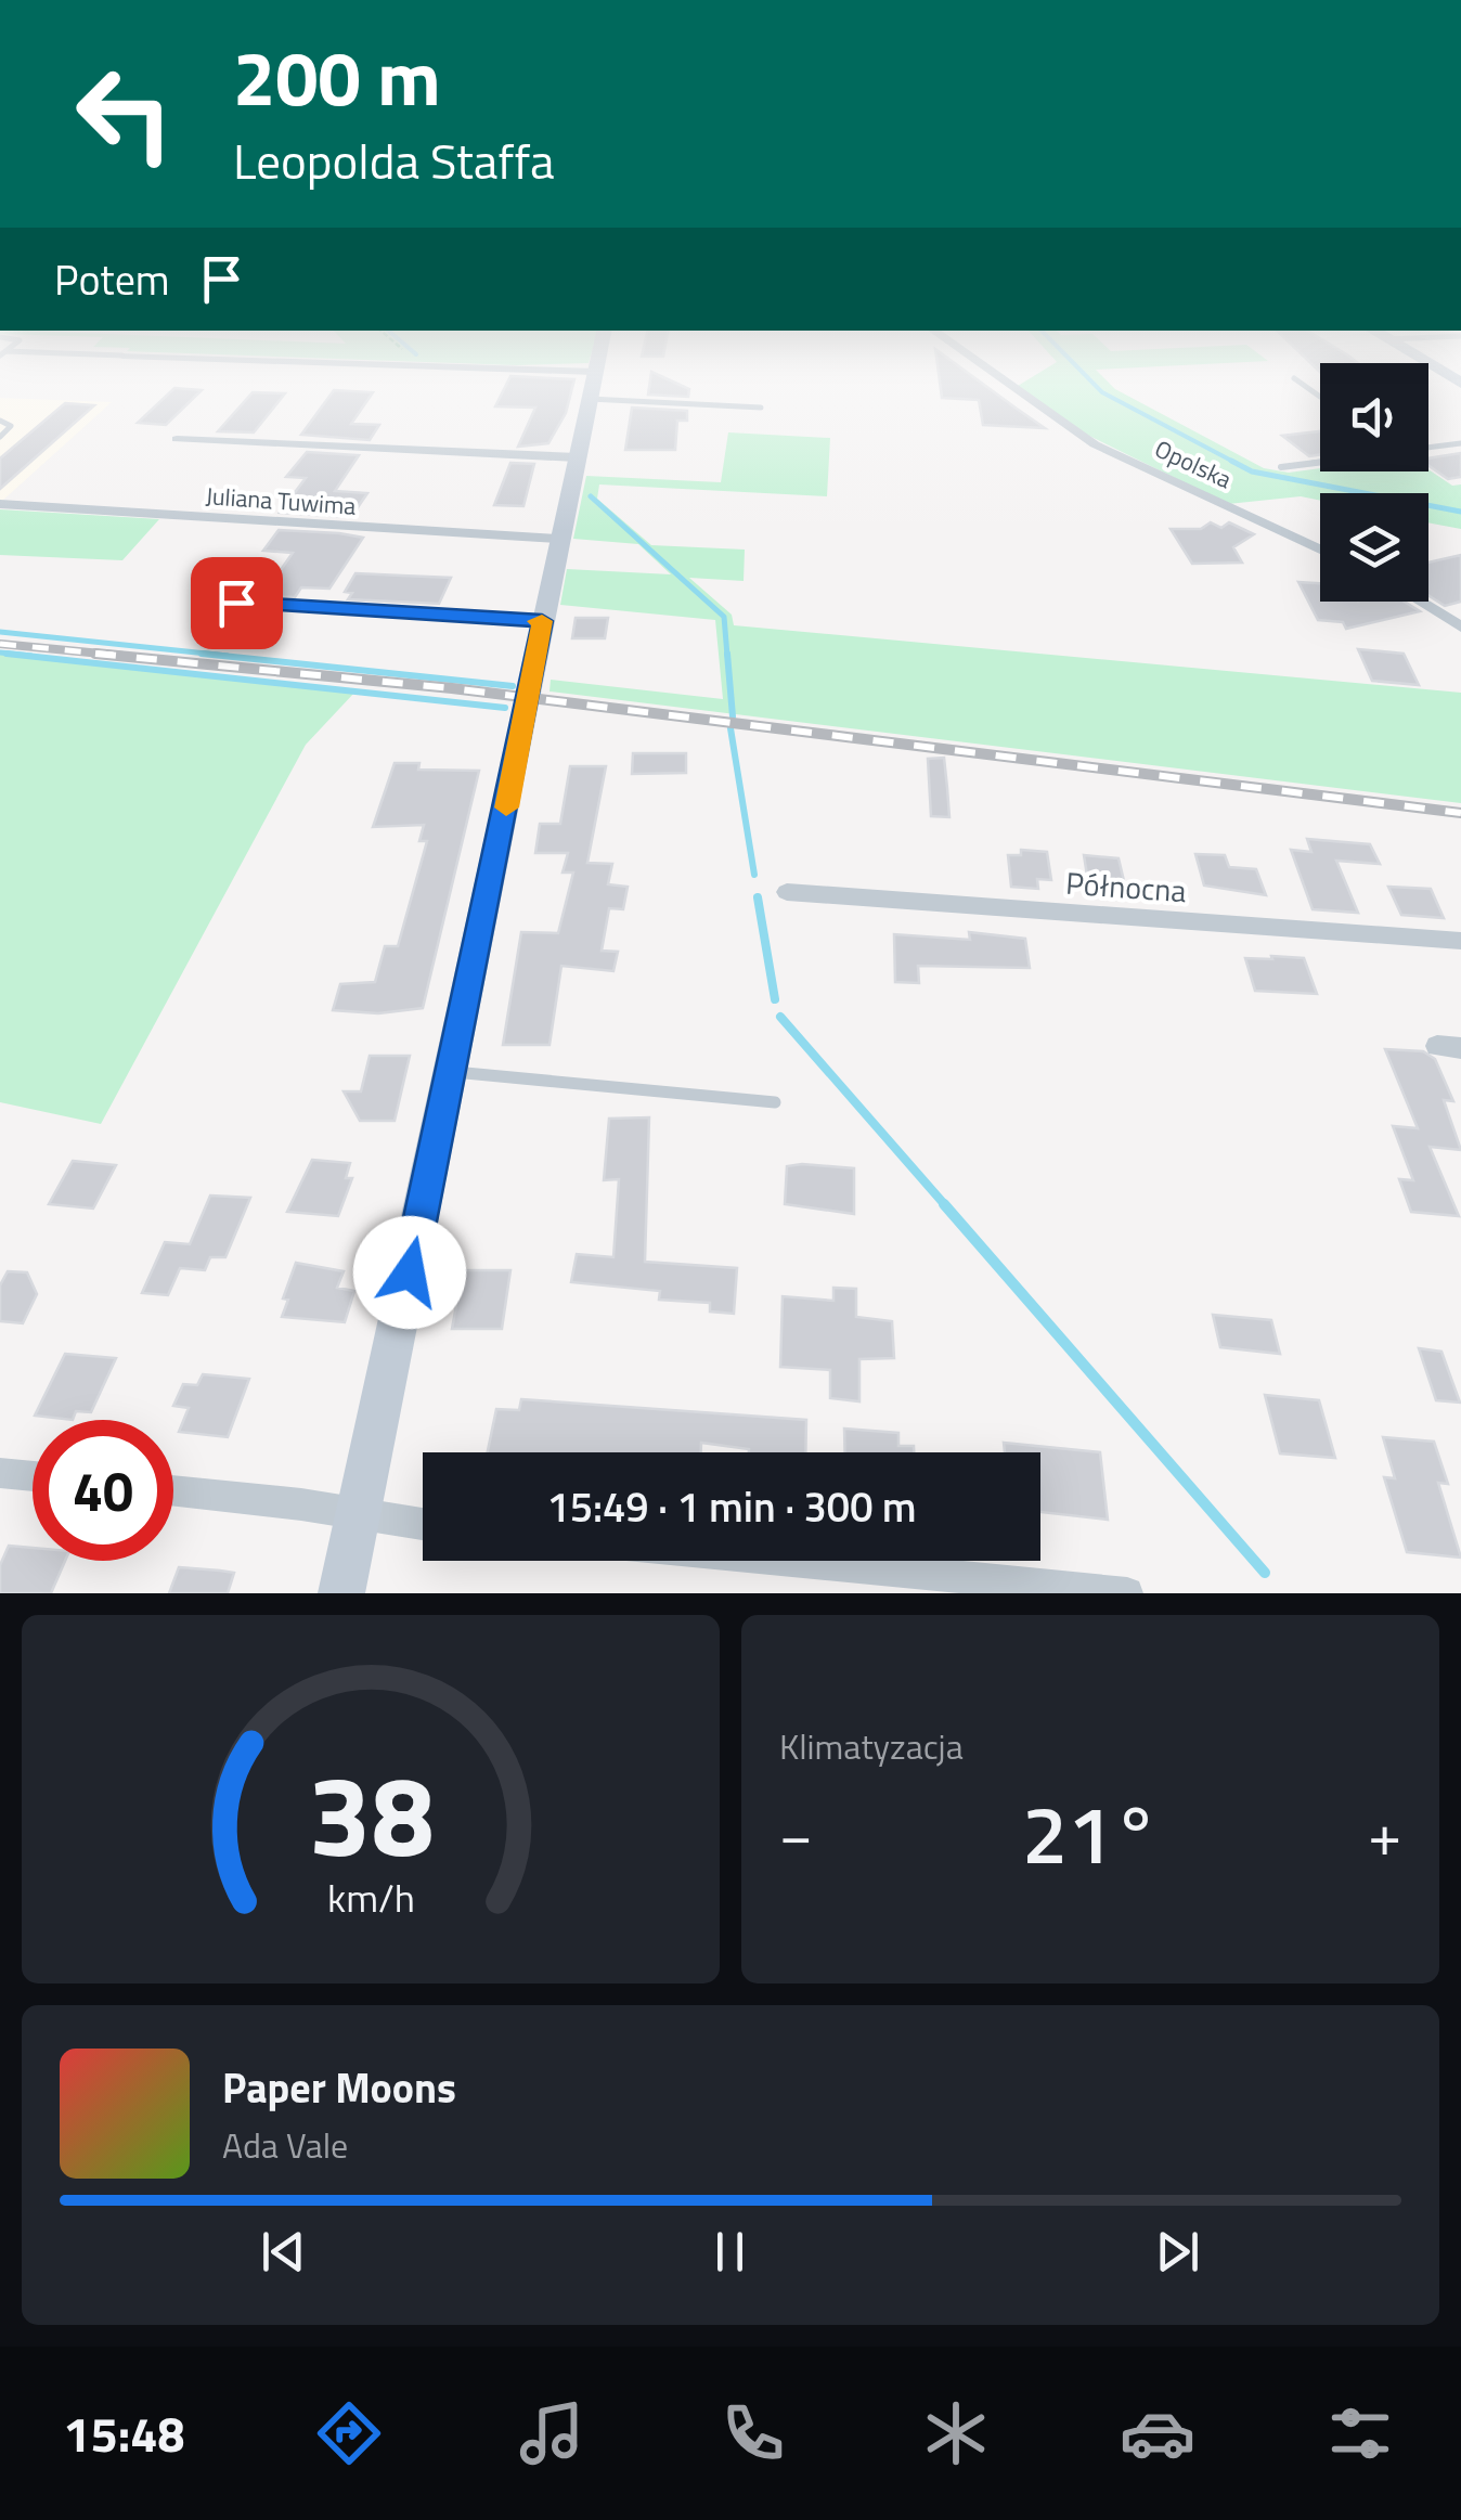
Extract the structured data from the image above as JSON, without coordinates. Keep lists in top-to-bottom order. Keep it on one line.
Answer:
{"streets":{"street":["Opolska","Juliana Tuwima","Północna"]},"page":{"turn":["200 m","Leopolda Staffa"],"then":"Potem","limit":"40","trip":"15:49 · 1 min · 300 m","tile":"Klimatyzacja","heat":["−","21°","+"],"song":["Paper Moons","Ada Vale"],"tabs":"15:48","gauge":["38","km/h"]}}
